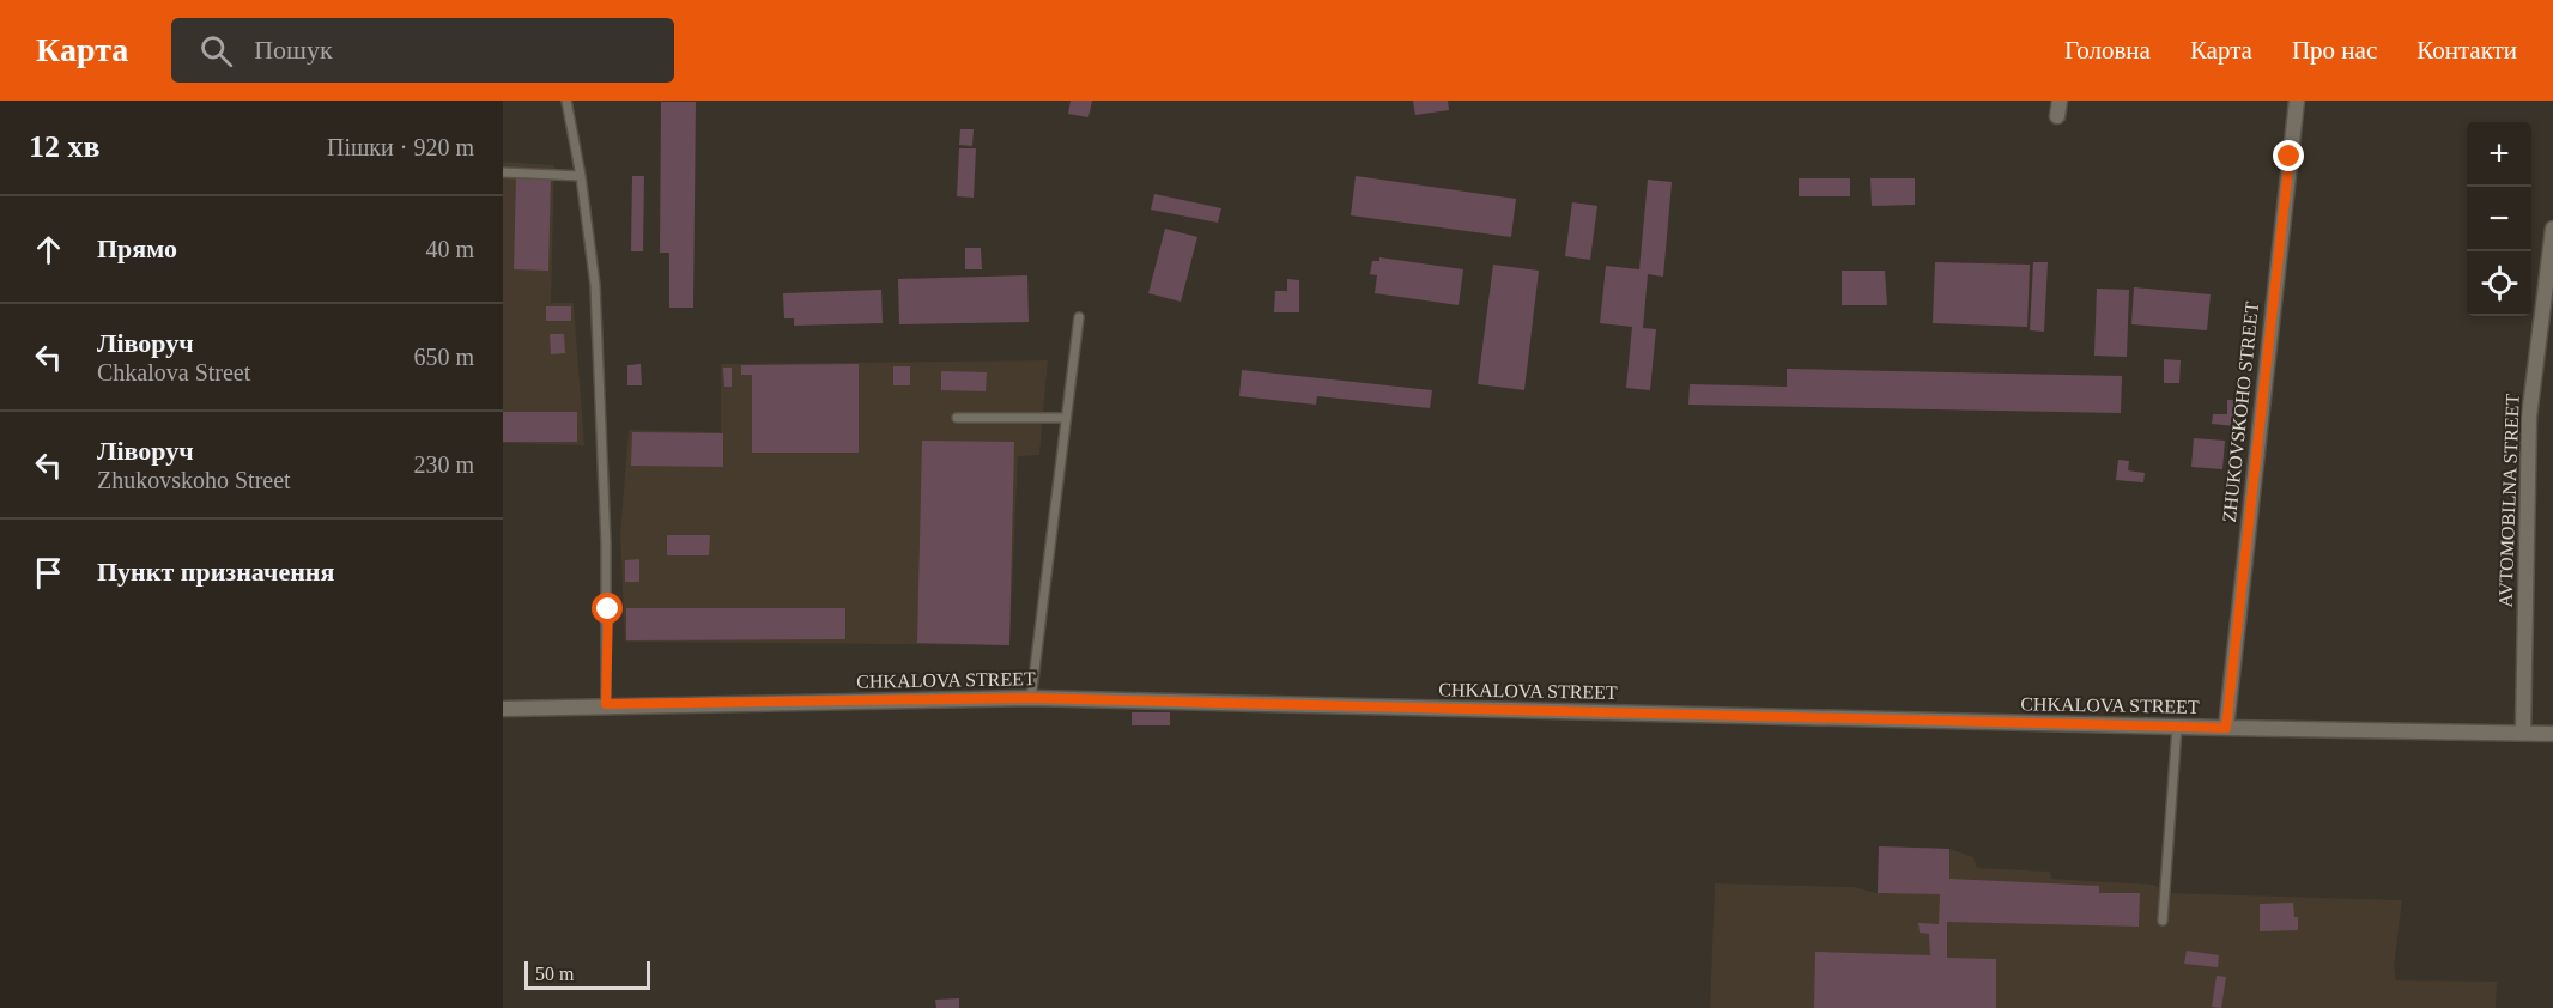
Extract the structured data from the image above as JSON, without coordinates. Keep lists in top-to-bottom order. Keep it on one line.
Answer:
{"streets":{"street":["ZHUKOVSKOHO STREET","AVTOMOBILNA STREET","CHKALOVA STREET"]},"crossings":[["ZHUKOVSKOHO STREET","CHKALOVA STREET"],["AVTOMOBILNA STREET","CHKALOVA STREET"]],"scale_bar":"50 m","page":{"header":"Карта","search":"Пошук","nav":["Головна","Карта","Про нас","Контакти"],"heading":["12 хв","Пішки · 920 m"],"map_buttons":["+","−"],"list":[["Прямо","40 m"],["Ліворуч","Chkalova Street","650 m"],["Ліворуч","Zhukovskoho Street","230 m"],"Пункт призначення"],"scale":"50 m"}}
